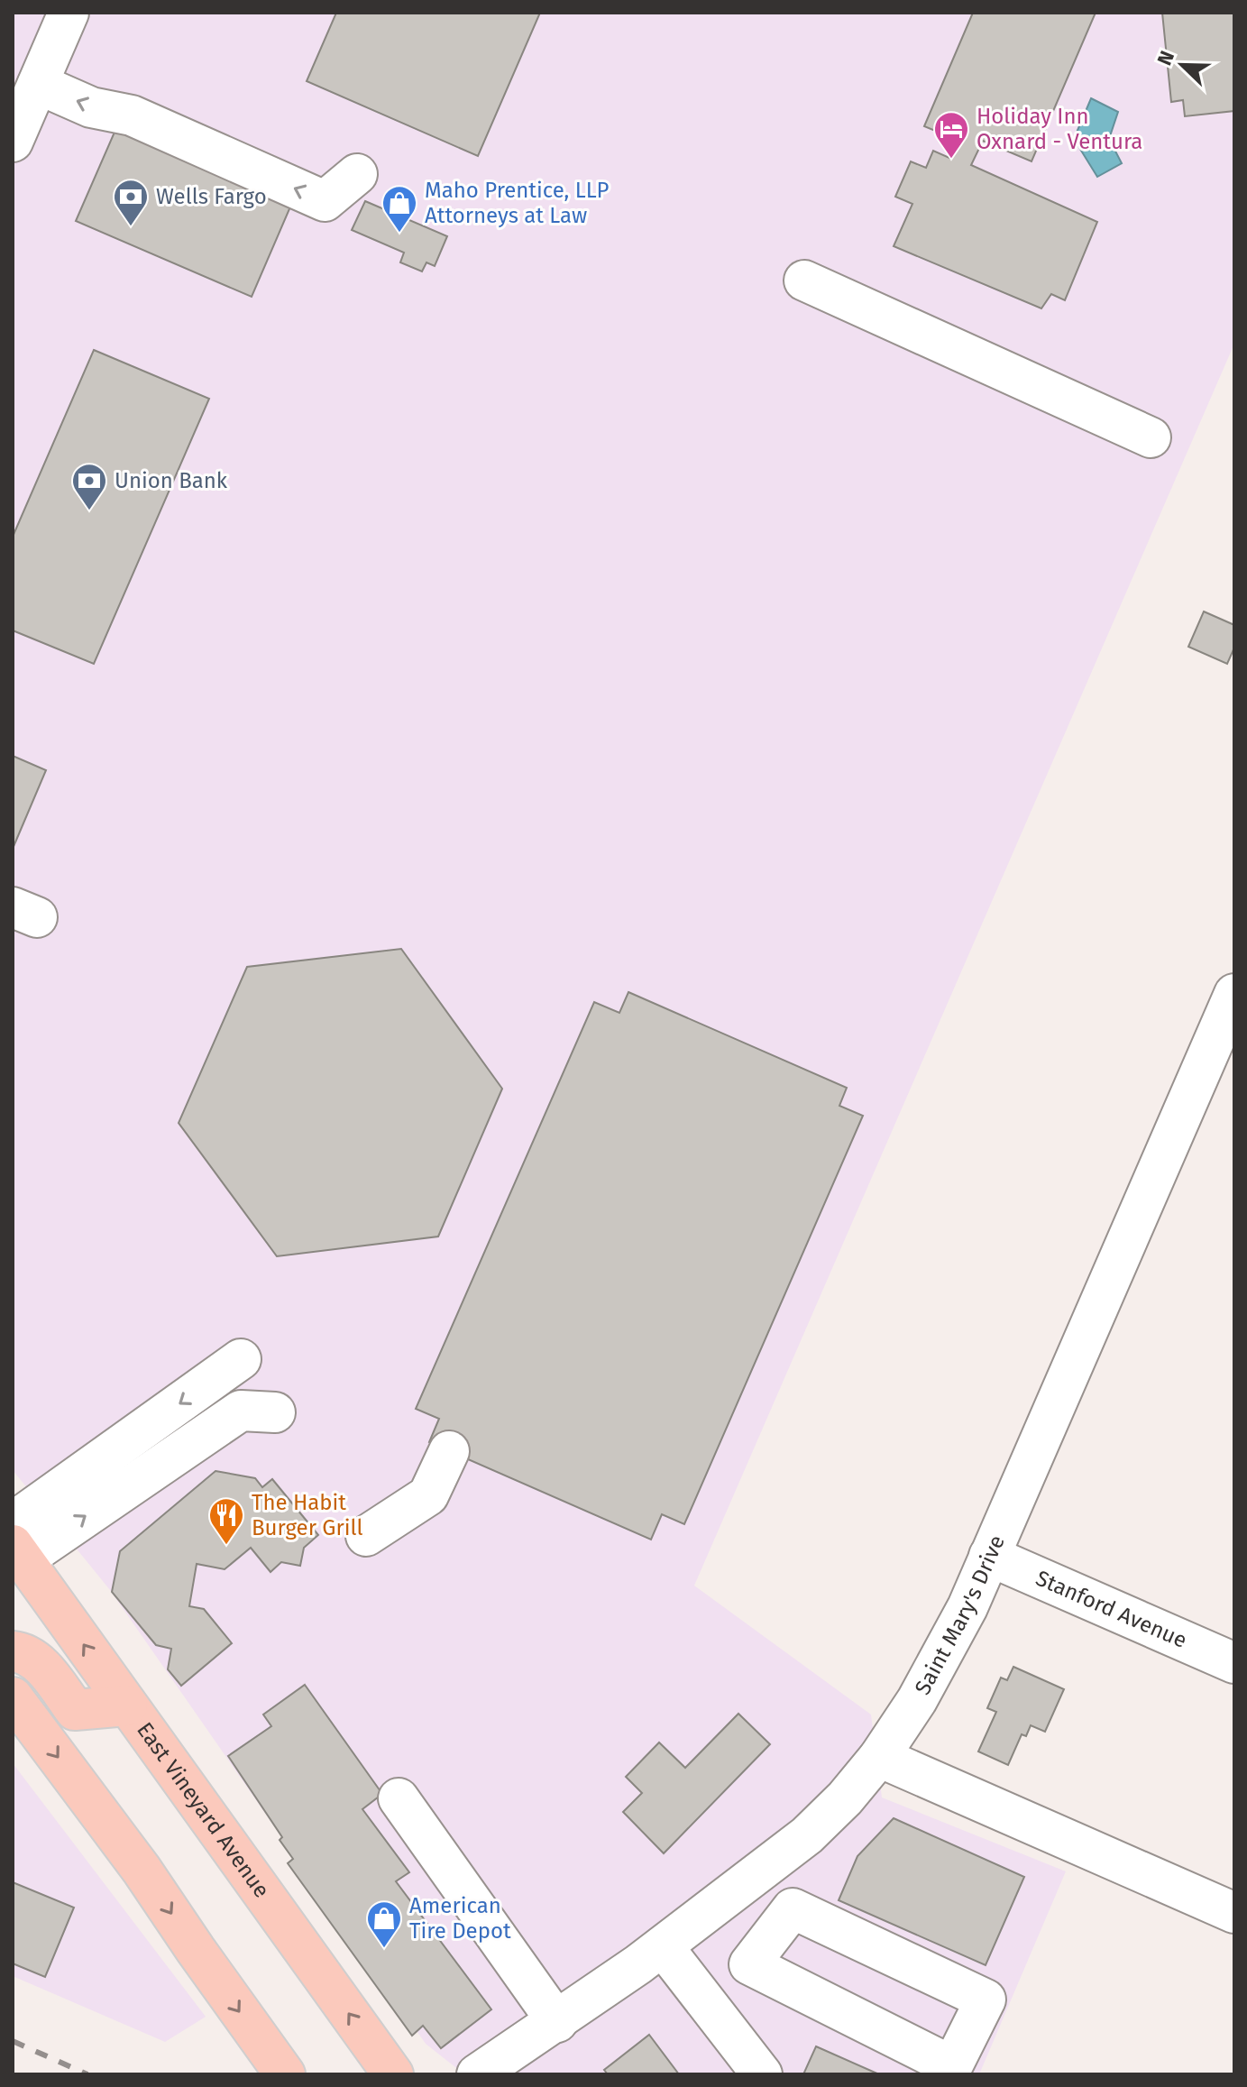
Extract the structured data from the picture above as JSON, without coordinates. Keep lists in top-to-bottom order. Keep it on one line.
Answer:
{"streets":{"main road":["East Vineyard Avenue"],"street":["Stanford Avenue","Saint Mary's Drive"]},"crossings":[["Stanford Avenue","Saint Mary's Drive"]],"places":{"hotel":["Holiday Inn Oxnard - Ventura"],"bank":["Wells Fargo","Union Bank"],"shop":["Maho Prentice, LLP Attorneys at Law","American Tire Depot"],"restaurant":["The Habit Burger Grill"]},"north":"top left"}
